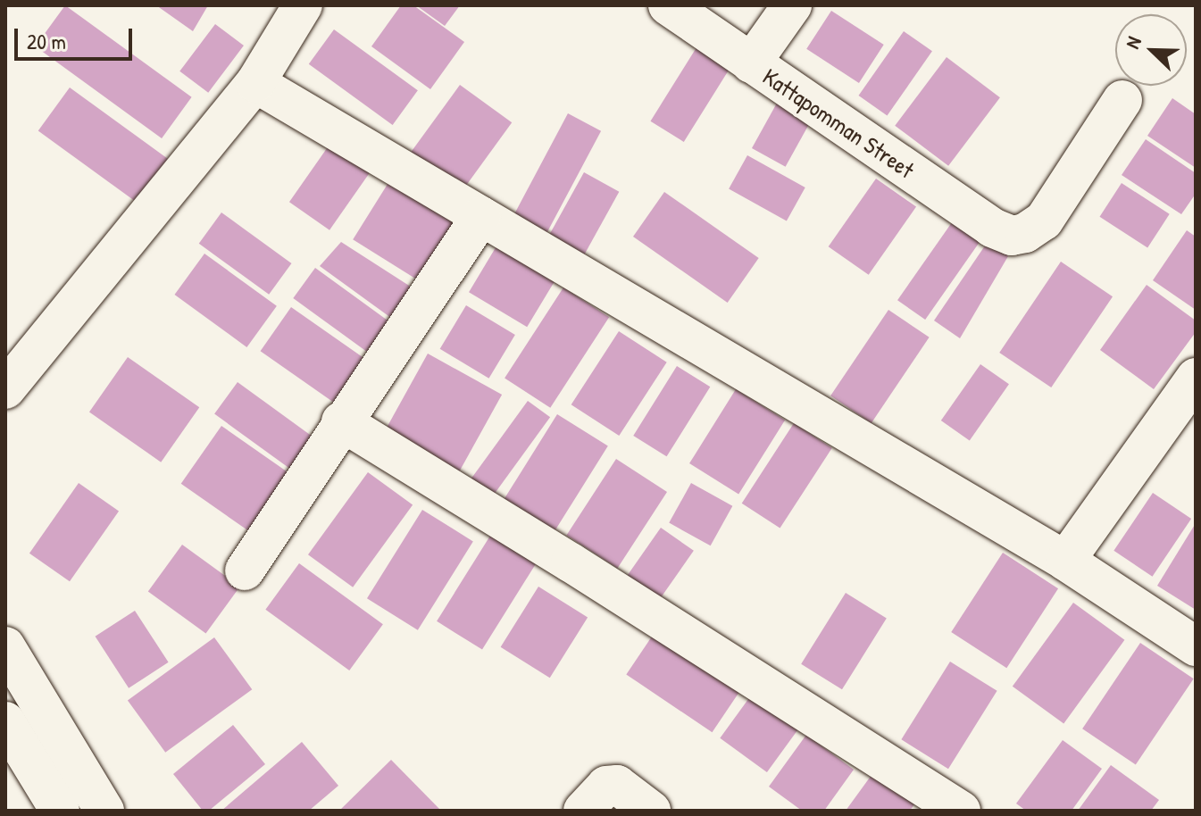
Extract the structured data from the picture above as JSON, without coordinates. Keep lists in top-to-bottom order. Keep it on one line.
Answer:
{"streets":{"street":["Kattapomman Street"]},"scale_bar":"20 m","north":"top left"}
